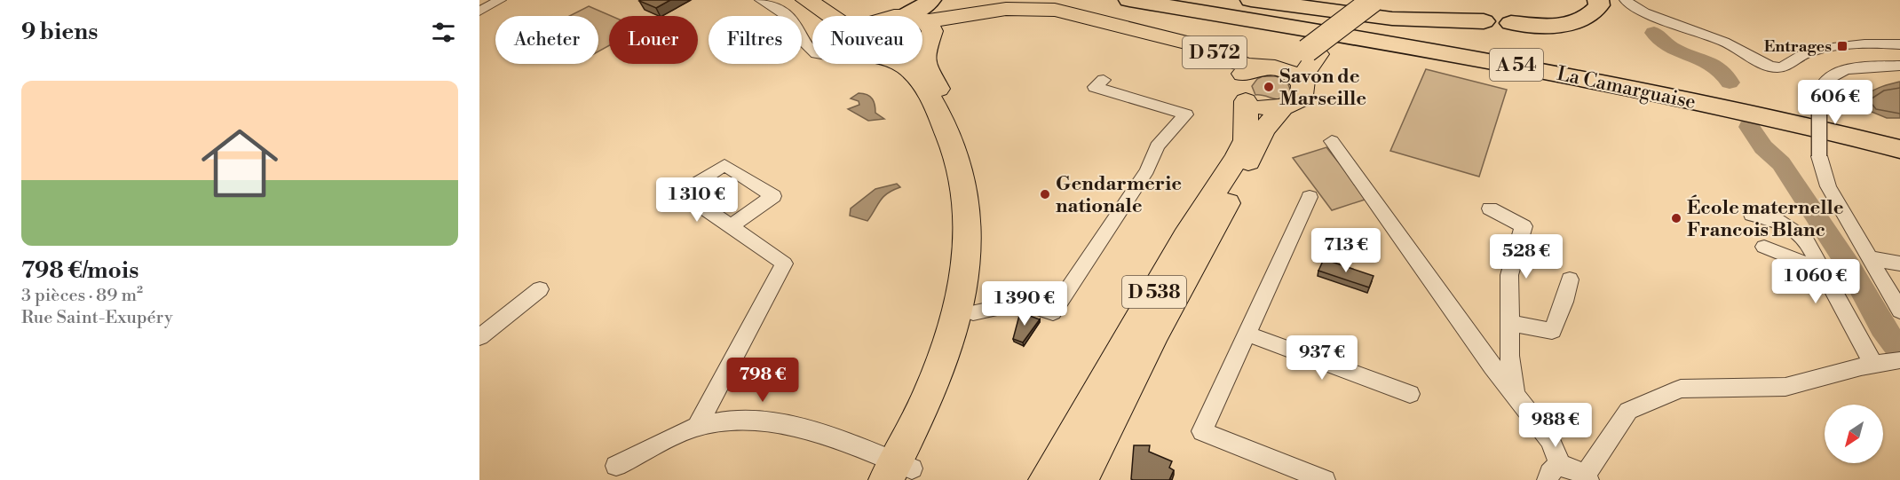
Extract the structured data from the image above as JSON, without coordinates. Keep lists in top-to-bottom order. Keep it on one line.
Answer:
{"streets":{"highway":["A 54","La Camarguaise"],"main road":["D 572","D 538"]},"crossings":[["D 572","D 538"]],"places":{"transit":["Entrages"],"other":["Savon de Marseille","Gendarmerie nationale","École maternelle Francois Blanc"]},"north":"bottom left","page":{"heading":"9 biens","chip":["Acheter","Louer","Filtres","Nouveau"],"list":[{"name":"798 €/mois","note":"3 pièces · 89 m² · Rue Saint-Exupéry"}],"price":["606 €","1 310 €","713 €","528 €","1 060 €","1 390 €","937 €","798 €","988 €"]}}
